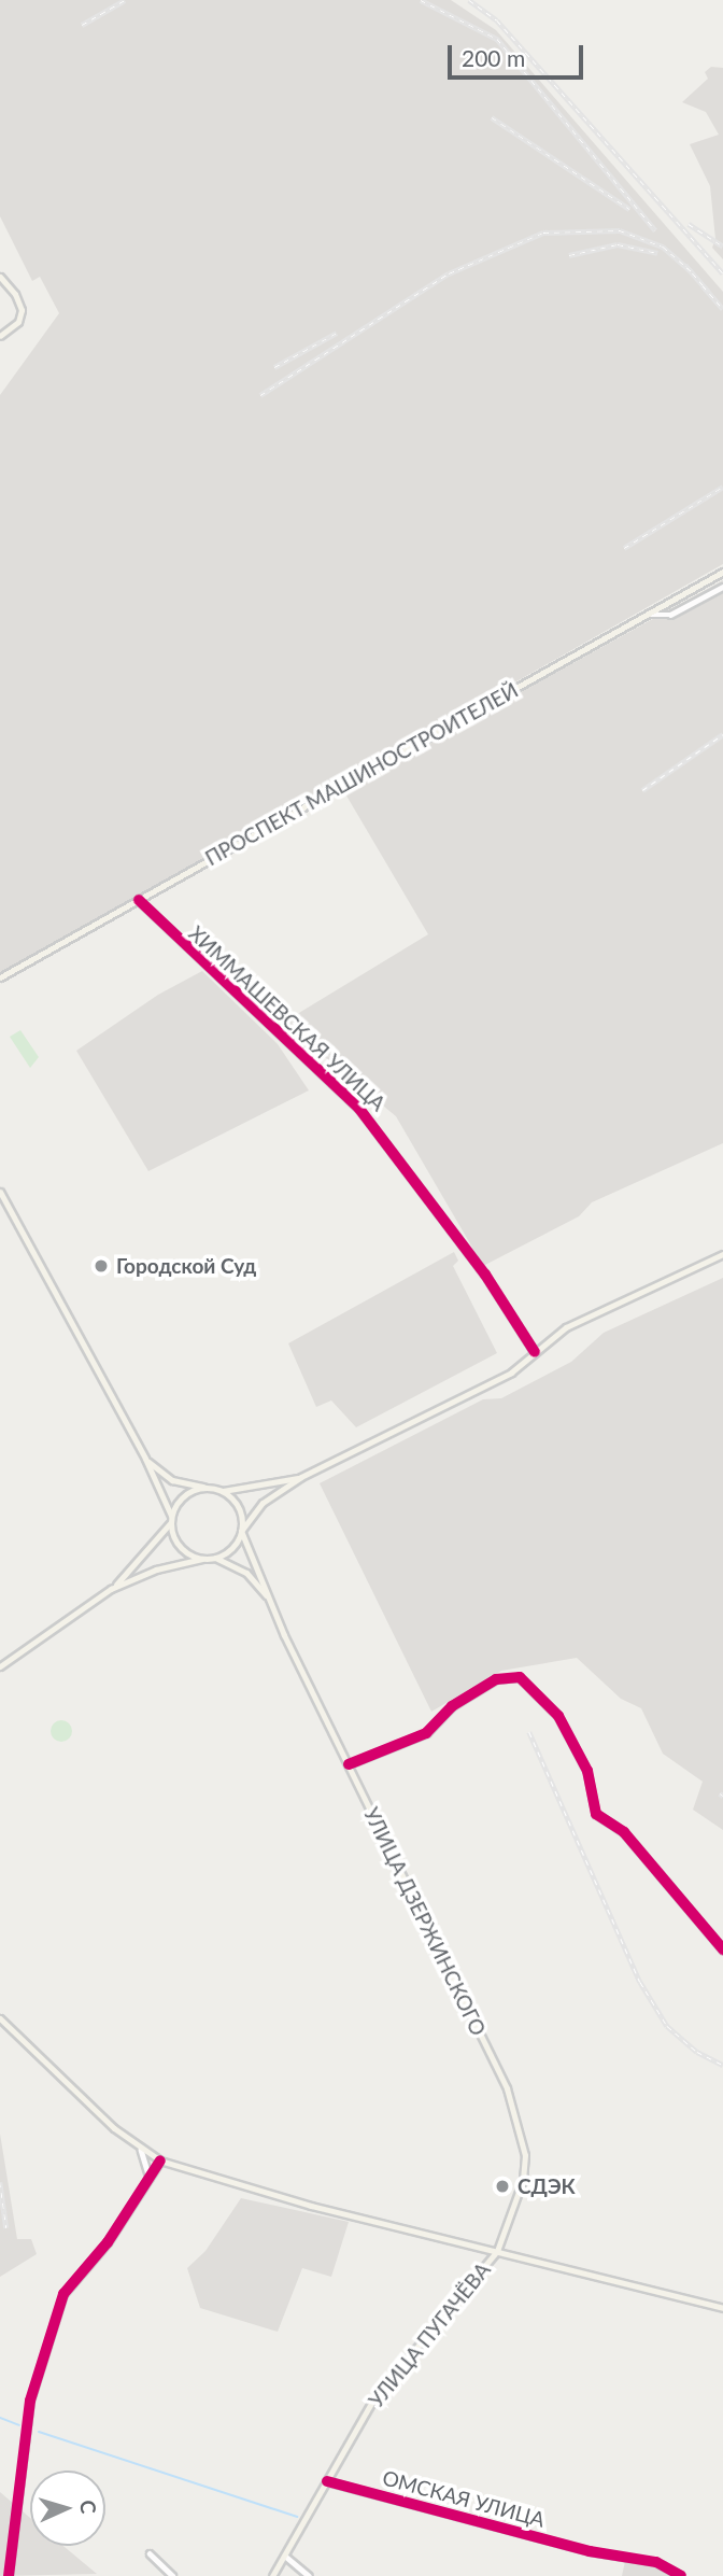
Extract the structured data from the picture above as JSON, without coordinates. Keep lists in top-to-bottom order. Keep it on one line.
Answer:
{"streets":{"main road":["ПРОСПЕКТ МАШИНОСТРОИТЕЛЕЙ","УЛИЦА ДЗЕРЖИНСКОГО","УЛИЦА ПУГАЧЁВА"],"street":["ХИММАШЕВСКАЯ УЛИЦА","ОМСКАЯ УЛИЦА"]},"crossings":[["ПРОСПЕКТ МАШИНОСТРОИТЕЛЕЙ","ХИММАШЕВСКАЯ УЛИЦА"],["УЛИЦА ДЗЕРЖИНСКОГО","УЛИЦА ПУГАЧЁВА"],["УЛИЦА ПУГАЧЁВА","ОМСКАЯ УЛИЦА"]],"places":["Городской Суд","СДЭК"],"scale_bar":"200 m","north":"right"}
